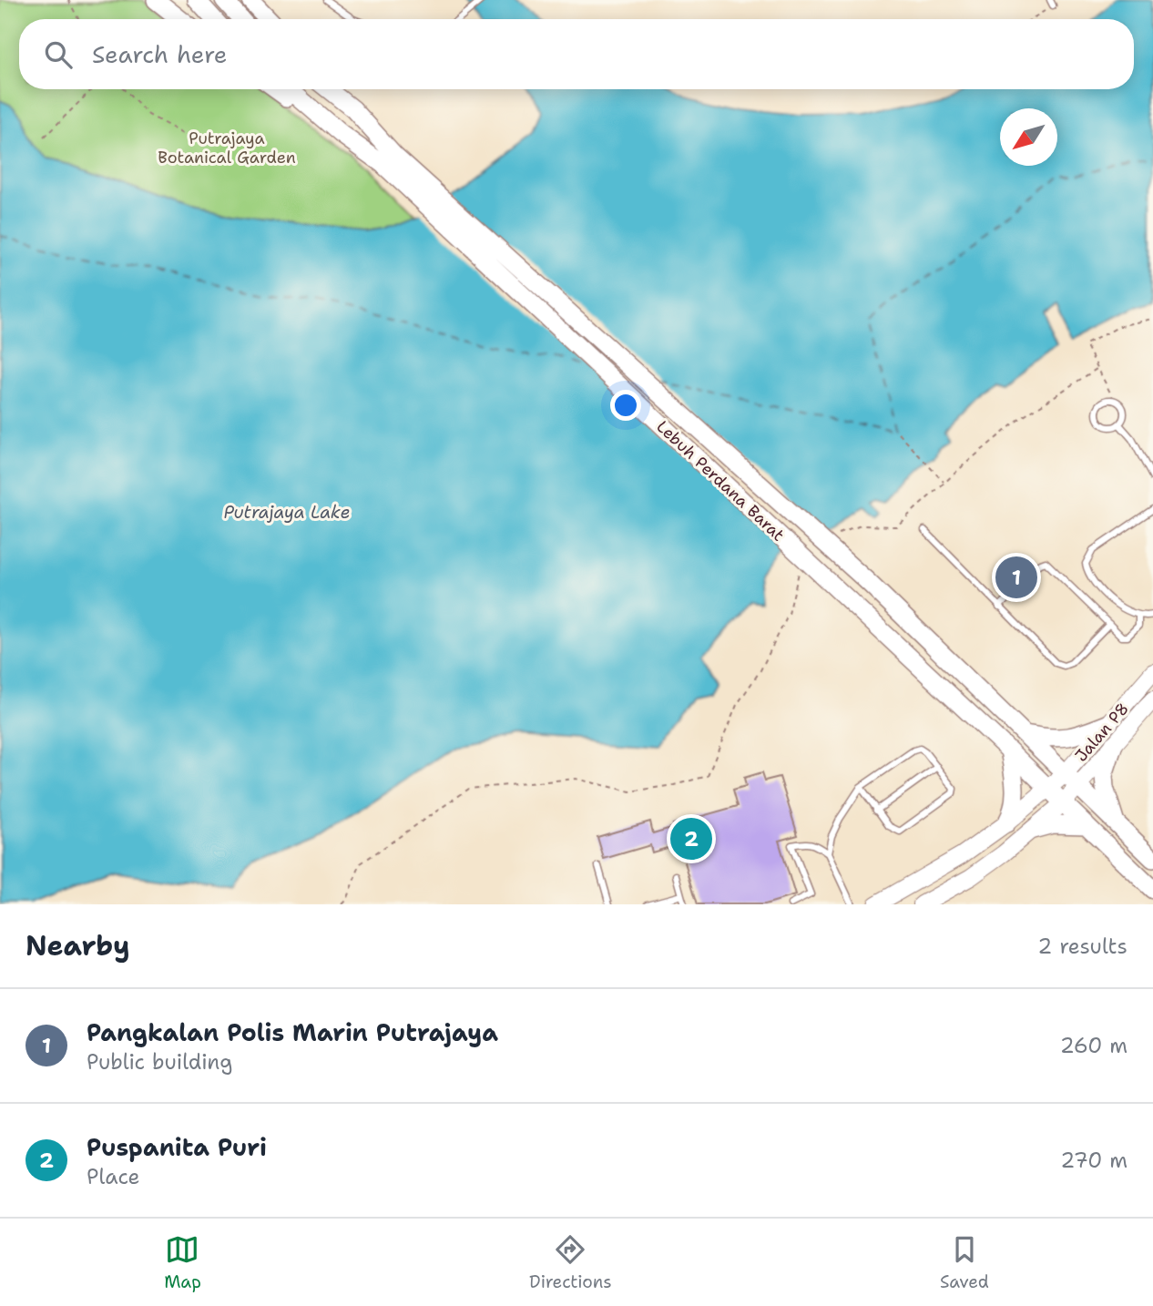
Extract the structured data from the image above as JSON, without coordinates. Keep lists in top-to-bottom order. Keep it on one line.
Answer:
{"streets":{"main road":["Lebuh Perdana Barat"],"street":["Jalan P8"]},"crossings":[["Lebuh Perdana Barat","Jalan P8"]],"water":["Putrajaya Lake"],"parks":["Putrajaya Botanical Garden"],"north":"bottom left","page":{"search":"Search here","pins":["1","2"],"heading":["Nearby","2 results"],"list":[{"mark":"1","name":"Pangkalan Polis Marin Putrajaya","note":"Public building","value":"260 m"},{"mark":"2","name":"Puspanita Puri","note":"Place","value":"270 m"}],"nav":["Map","Directions","Saved"]}}
